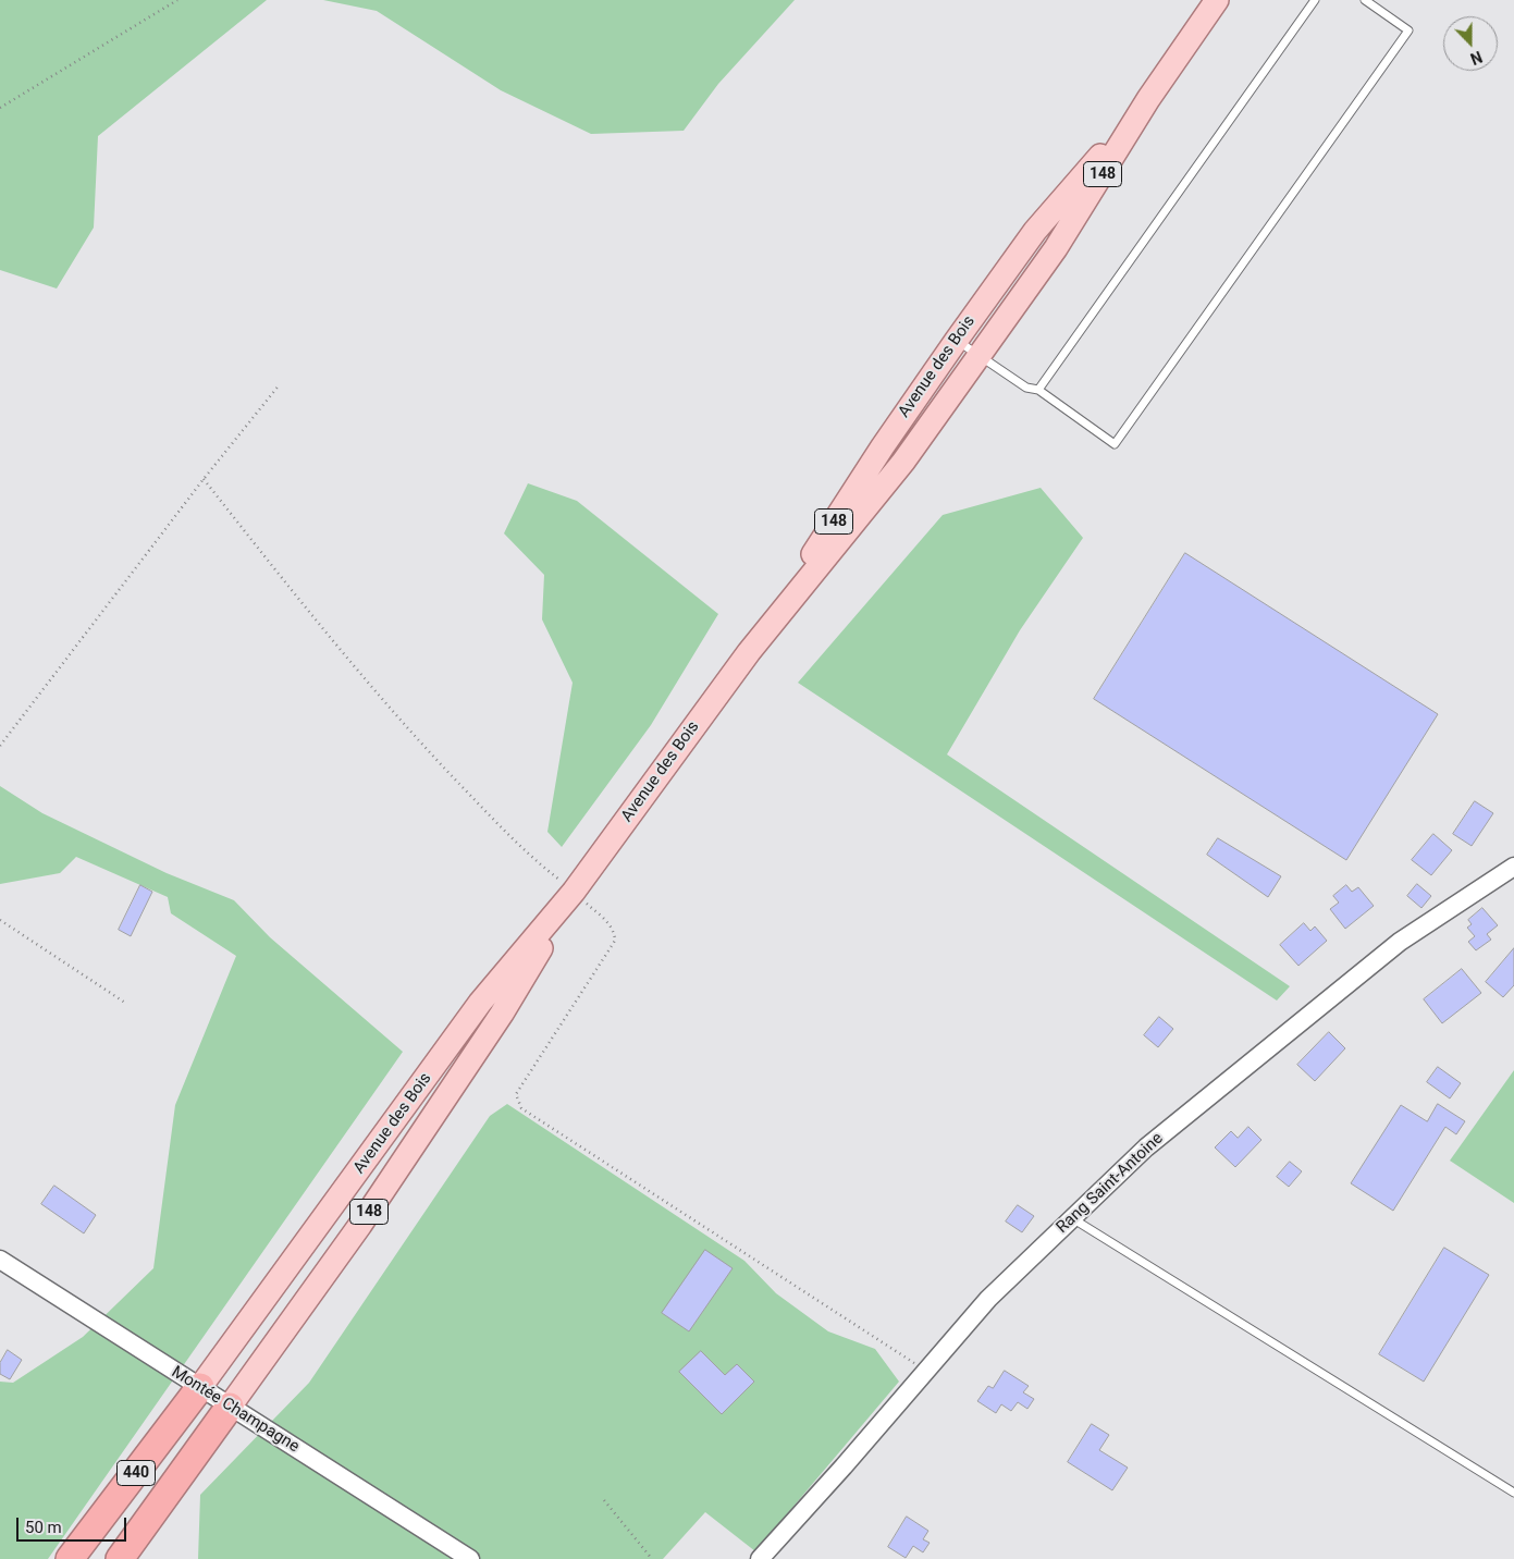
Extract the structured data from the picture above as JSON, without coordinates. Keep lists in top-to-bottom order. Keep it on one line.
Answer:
{"streets":{"highway":["440"],"main road":["148","Avenue des Bois"],"street":["Rang Saint-Antoine","Montée Champagne"]},"crossings":[["Avenue des Bois","Montée Champagne"],["Avenue des Bois","440"],["Montée Champagne","440"]],"scale_bar":"50 m","north":"bottom"}
